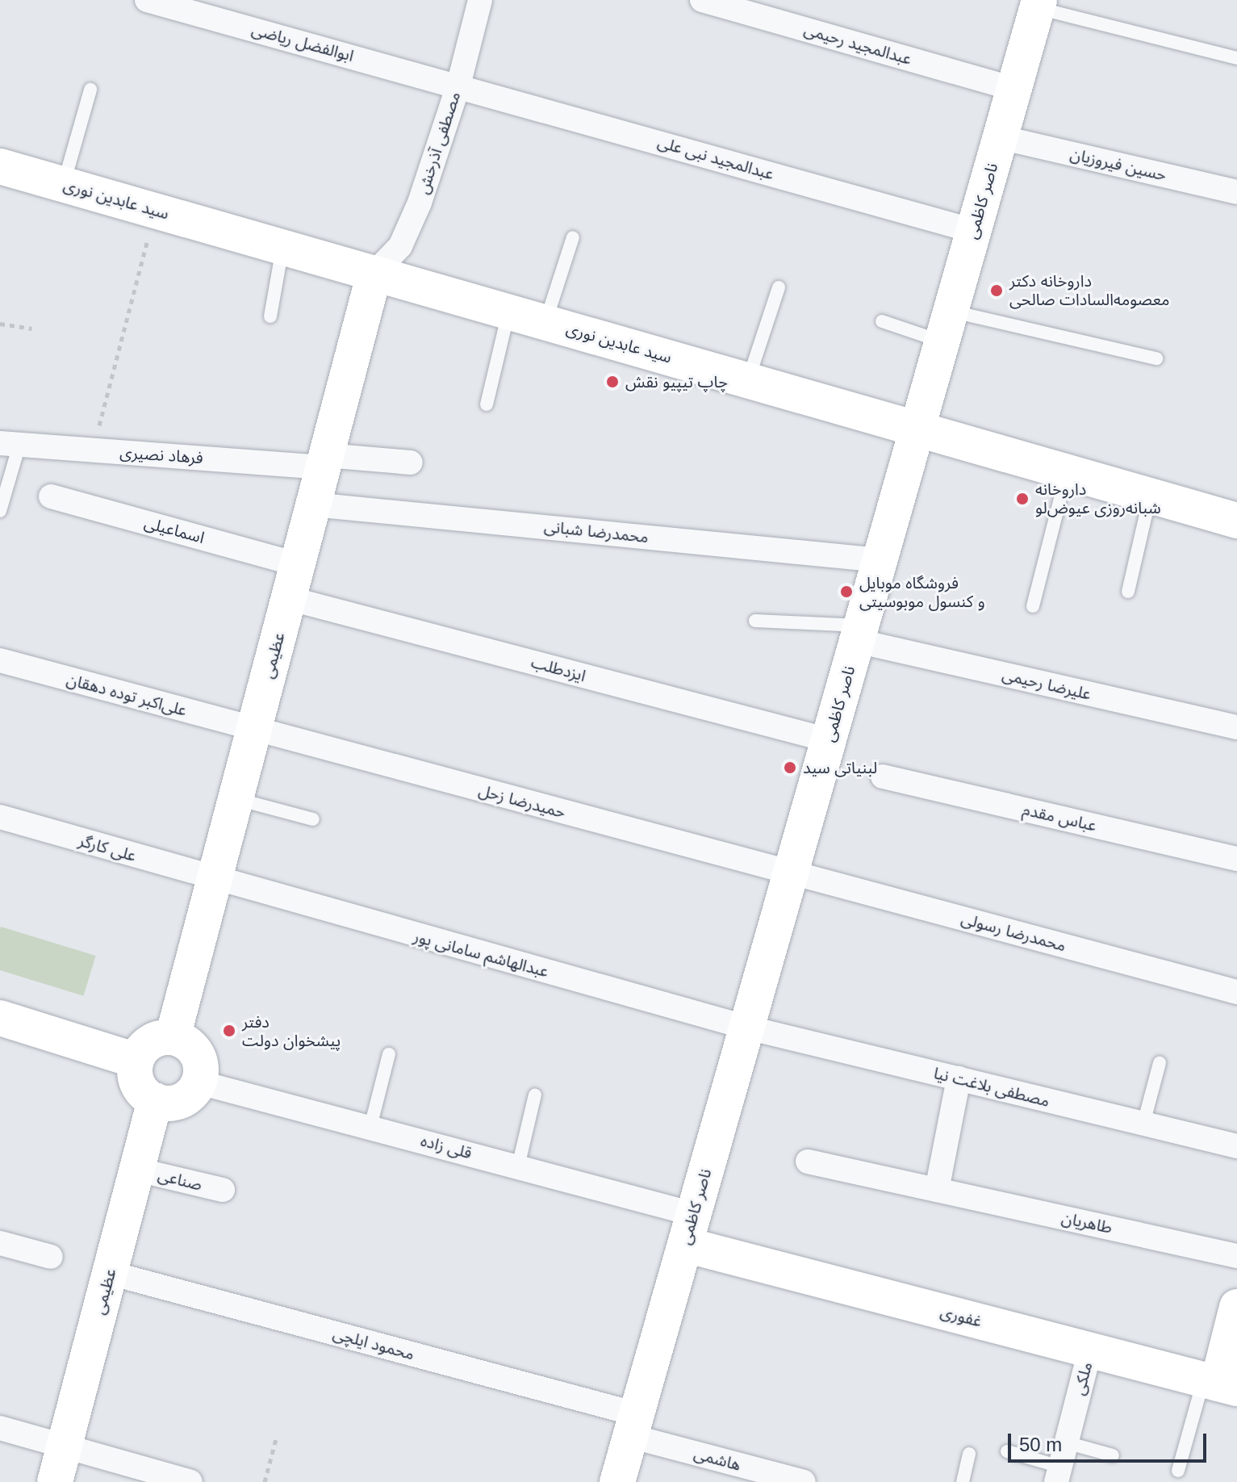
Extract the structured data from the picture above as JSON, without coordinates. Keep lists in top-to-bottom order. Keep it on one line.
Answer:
{"streets":{"main road":["سید عابدین نوری","ناصر کاظمی","عظیمی","غفوری"],"street":["ابوالفضل ریاضی","عبدالمجید رحیمی","مصطفی آذرخش","عبدالمجید نبی علی","حسین فیروزیان","فرهاد نصیری","اسماعیلی","محمدرضا شبانی","ایزدطلب","علیرضا رحیمی","علی‌اکبر توده دهقان","حمیدرضا زحل","عباس مقدم","علی کارگر","محمدرضا رسولی","عبدالهاشم سامانی پور","مصطفی بلاغت نیا","قلی زاده","صناعی","طاهریان","محمود ایلچی","ملکی","هاشمی"]},"crossings":[["ابوالفضل ریاضی","مصطفی آذرخش"],["ابوالفضل ریاضی","عبدالمجید نبی علی"],["عبدالمجید رحیمی","ناصر کاظمی"],["مصطفی آذرخش","عبدالمجید نبی علی"],["مصطفی آذرخش","سید عابدین نوری"],["مصطفی آذرخش","عظیمی"],["عبدالمجید نبی علی","ناصر کاظمی"],["حسین فیروزیان","ناصر کاظمی"],["سید عابدین نوری","ناصر کاظمی"],["سید عابدین نوری","عظیمی"],["ناصر کاظمی","محمدرضا شبانی"],["ناصر کاظمی","ایزدطلب"],["ناصر کاظمی","علیرضا رحیمی"],["ناصر کاظمی","حمیدرضا زحل"],["ناصر کاظمی","محمدرضا رسولی"],["ناصر کاظمی","عبدالهاشم سامانی پور"],["ناصر کاظمی","مصطفی بلاغت نیا"],["ناصر کاظمی","قلی زاده"],["ناصر کاظمی","غفوری"],["ناصر کاظمی","محمود ایلچی"],["ناصر کاظمی","هاشمی"],["فرهاد نصیری","عظیمی"],["اسماعیلی","عظیمی"],["محمدرضا شبانی","عظیمی"],["عظیمی","ایزدطلب"],["عظیمی","علی‌اکبر توده دهقان"],["عظیمی","حمیدرضا زحل"],["عظیمی","علی کارگر"],["عظیمی","عبدالهاشم سامانی پور"],["عظیمی","قلی زاده"],["عظیمی","صناعی"],["عظیمی","محمود ایلچی"],["علی‌اکبر توده دهقان","حمیدرضا زحل"],["حمیدرضا زحل","محمدرضا رسولی"],["علی کارگر","عبدالهاشم سامانی پور"],["عبدالهاشم سامانی پور","مصطفی بلاغت نیا"],["قلی زاده","غفوری"],["غفوری","ملکی"],["محمود ایلچی","هاشمی"]],"places":["داروخانه دکتر معصومه‌السادات صالحی","چاپ تیپیو نقش","داروخانه شبانه‌روزی عیوض‌لو","فروشگاه موبایل و کنسول موبوسیتی","لبنیاتی سید","دفتر پیشخوان دولت"],"scale_bar":"50 m"}
